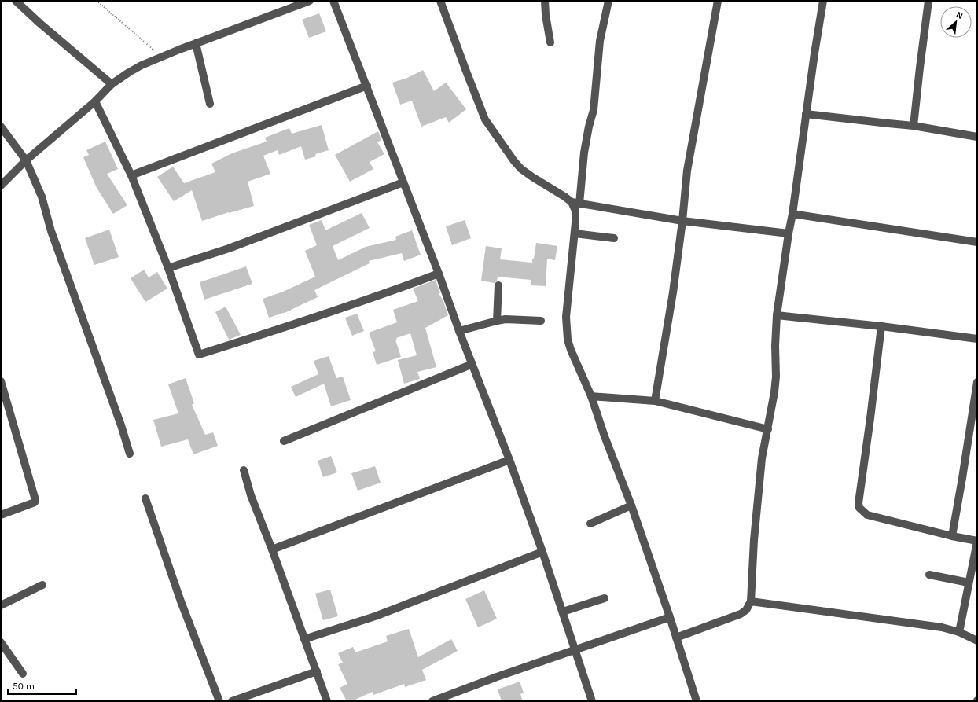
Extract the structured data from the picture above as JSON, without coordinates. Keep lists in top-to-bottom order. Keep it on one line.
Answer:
{"scale_bar":"50 m","north":"top right"}
